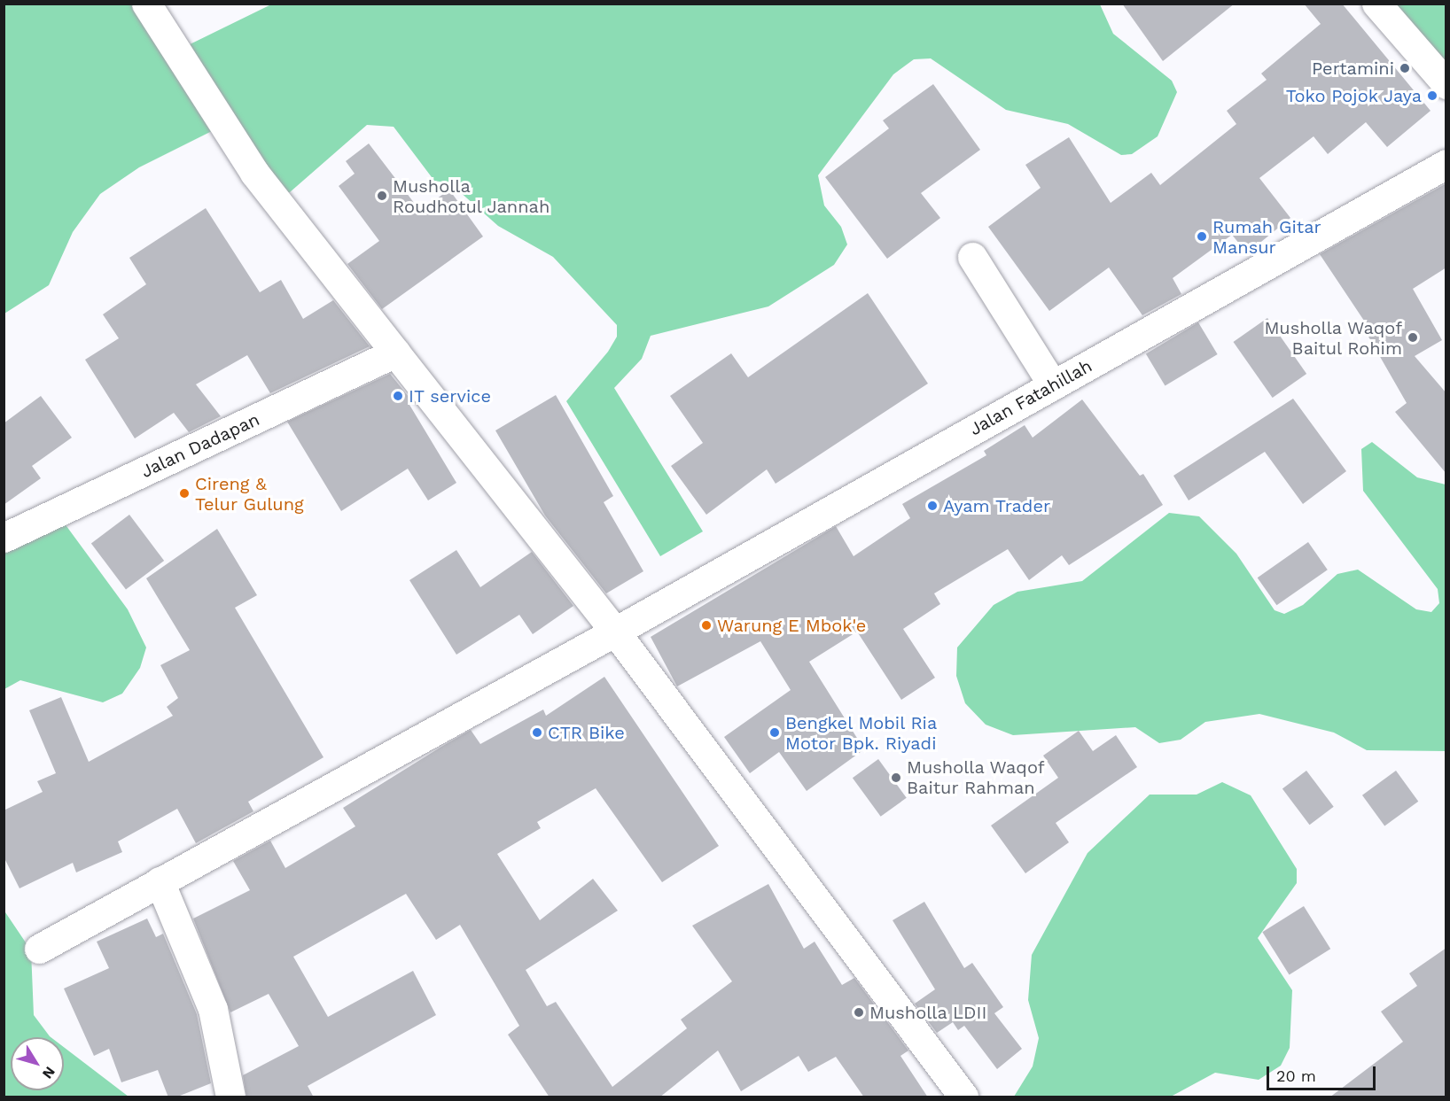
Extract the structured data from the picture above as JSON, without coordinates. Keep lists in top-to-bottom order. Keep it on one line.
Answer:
{"streets":{"street":["Jalan Fatahillah","Jalan Dadapan"]},"places":["Pertamini","Toko Pojok Jaya","Musholla Roudhotul Jannah","Rumah Gitar Mansur","Musholla Waqof Baitul Rohim","IT service","Cireng & Telur Gulung","Ayam Trader","Warung E Mbok'e","CTR Bike","Bengkel Mobil Ria Motor Bpk. Riyadi","Musholla Waqof Baitur Rahman","Musholla LDII"],"scale_bar":"20 m","north":"bottom right"}
